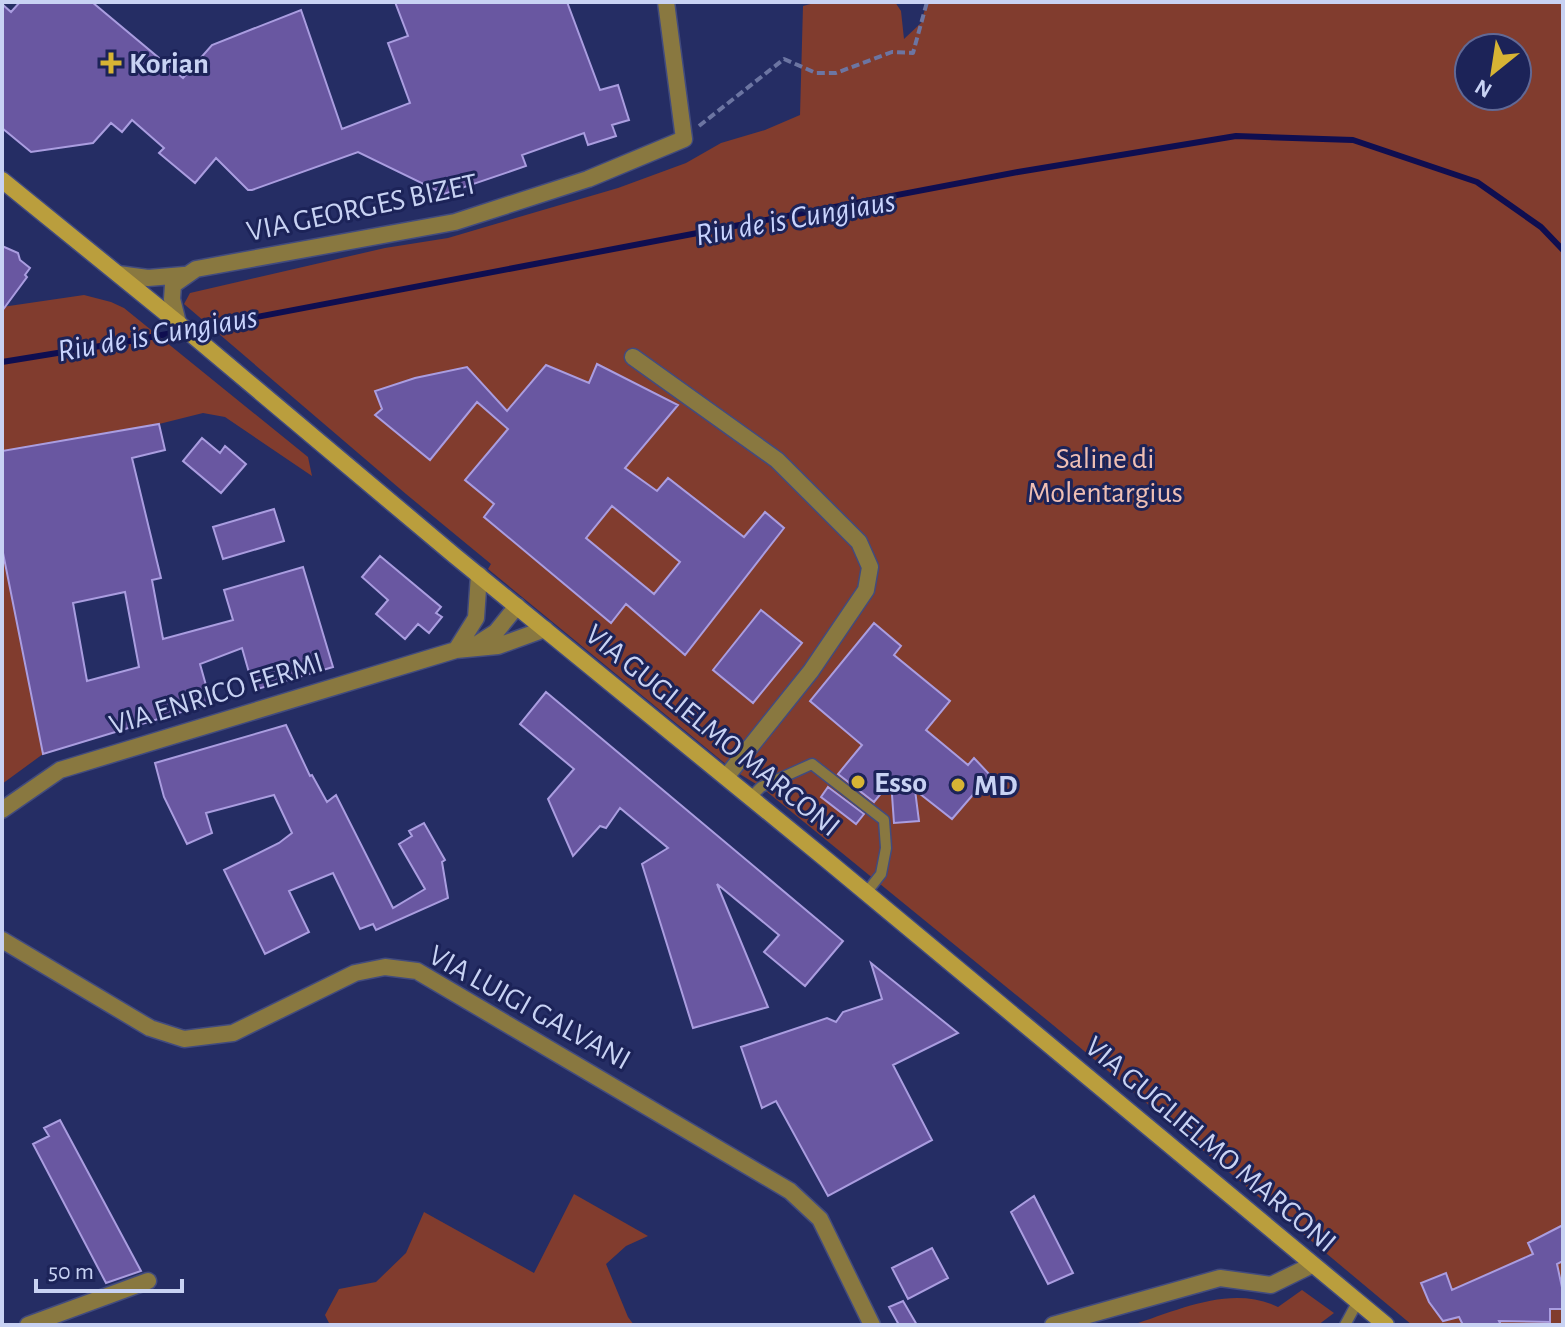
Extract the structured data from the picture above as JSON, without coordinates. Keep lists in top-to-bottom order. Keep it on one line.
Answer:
{"streets":{"main road":["VIA GUGLIELMO MARCONI"],"street":["VIA GEORGES BIZET","VIA ENRICO FERMI","VIA LUIGI GALVANI"]},"crossings":[["VIA GEORGES BIZET","VIA GUGLIELMO MARCONI"],["VIA ENRICO FERMI","VIA GUGLIELMO MARCONI"]],"water":["Riu de is Cungiaus"],"parks":["Saline di Molentargius"],"places":{"health":["Korian"],"other":["Esso","MD"]},"scale_bar":"50 m","north":"bottom left"}
